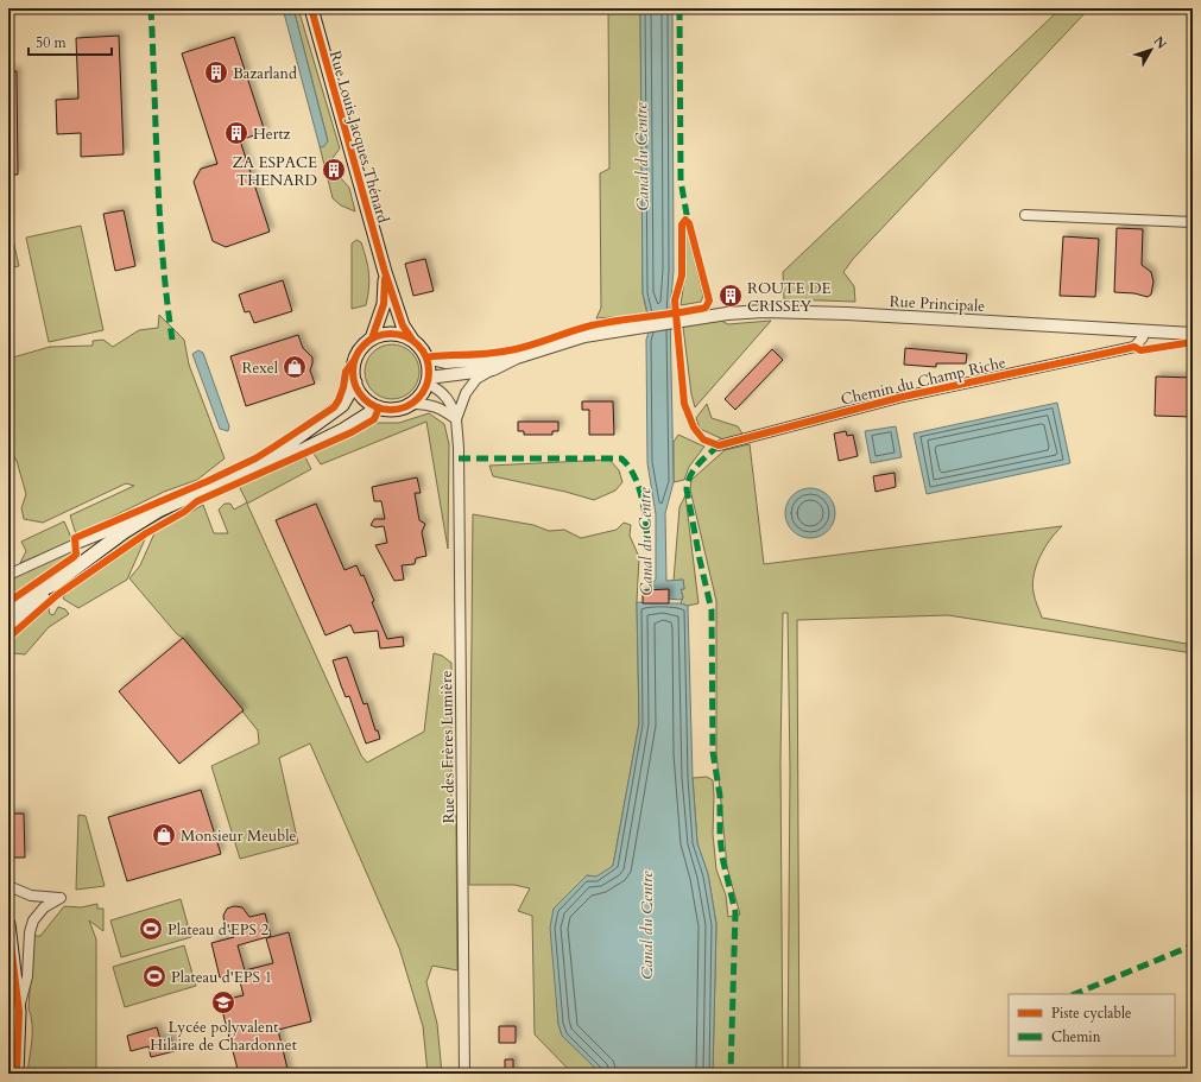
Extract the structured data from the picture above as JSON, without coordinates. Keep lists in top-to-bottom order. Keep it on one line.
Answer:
{"streets":{"main road":["Rue Louis Jacques Thénard"],"street":["Rue Principale","Chemin du Champ Riche","Rue des Frères Lumière"]},"crossings":[["Rue Louis Jacques Thénard","Rue des Frères Lumière"],["Rue Principale","Chemin du Champ Riche"]],"water":["Canal du Centre"],"places":{"building":["Bazarland","Hertz","ZA ESPACE THENARD","ROUTE DE CRISSEY"],"shop":["Rexel","Monsieur Meuble"],"sports":["Plateau d'EPS 2","Plateau d'EPS 1"],"school or university":["Lycée polyvalent Hilaire de Chardonnet"]},"legend":["Piste cyclable","Chemin"],"scale_bar":"50 m","north":"top right"}
